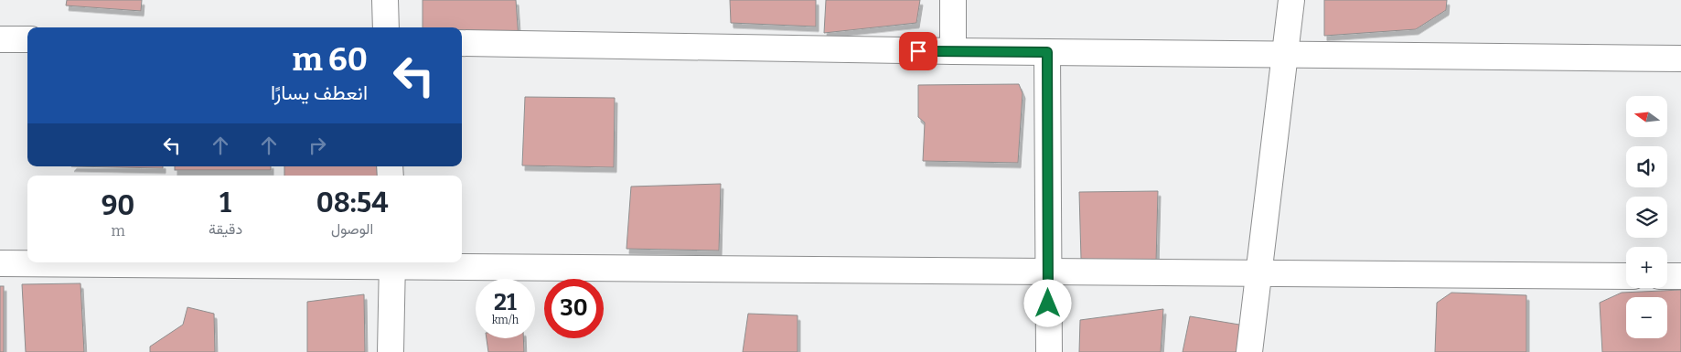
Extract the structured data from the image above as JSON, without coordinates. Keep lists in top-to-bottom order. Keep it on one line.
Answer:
{"north":"left","page":{"turn":["60 m","انعطف يسارًا"],"map_buttons":["+","−"],"eta":["08:54","الوصول","1","دقيقة","90","m"],"speed":"21 km/h","limit":"30"}}
